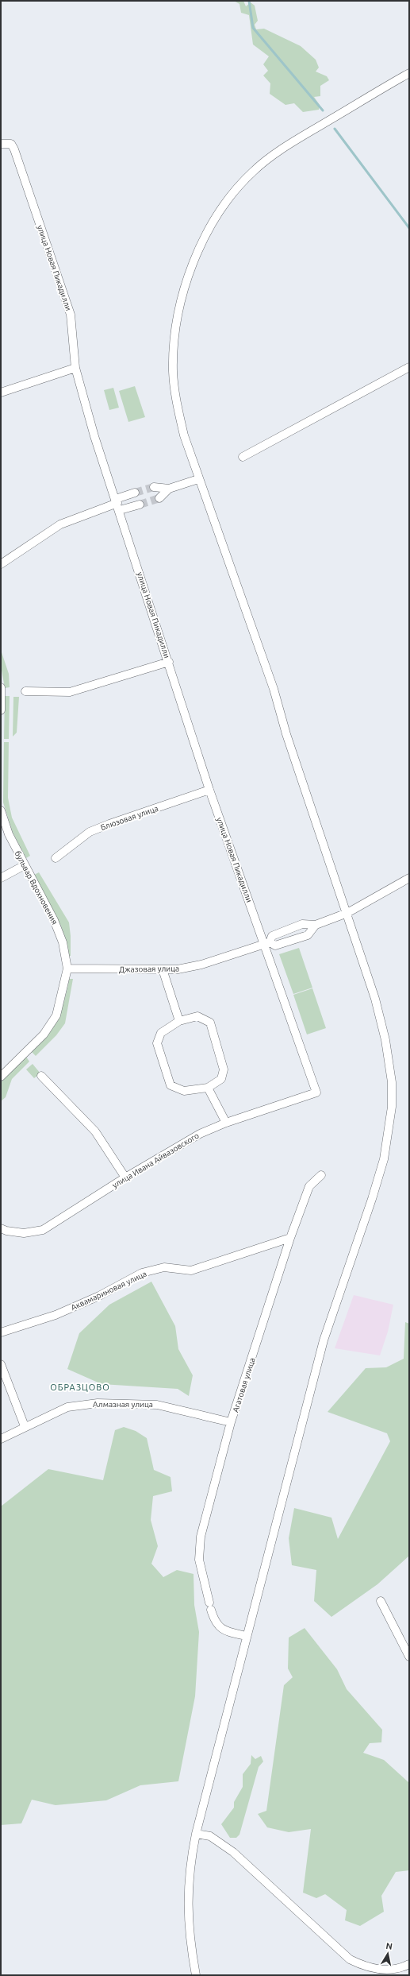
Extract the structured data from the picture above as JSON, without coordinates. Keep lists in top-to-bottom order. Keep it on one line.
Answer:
{"streets":{"street":["улица Новая Пикадилли","Блюзовая улица","бульвар Вдохновения","Джазовая улица","улица Ивана Айвазовского","Аквамариновая улица","Агатовая улица","Алмазная улица"]},"crossings":[["улица Новая Пикадилли","Блюзовая улица"],["улица Новая Пикадилли","Джазовая улица"],["улица Новая Пикадилли","улица Ивана Айвазовского"],["бульвар Вдохновения","Джазовая улица"],["Аквамариновая улица","Агатовая улица"],["Агатовая улица","Алмазная улица"]],"districts":["ОБРАЗЦОВО"],"north":"top"}
